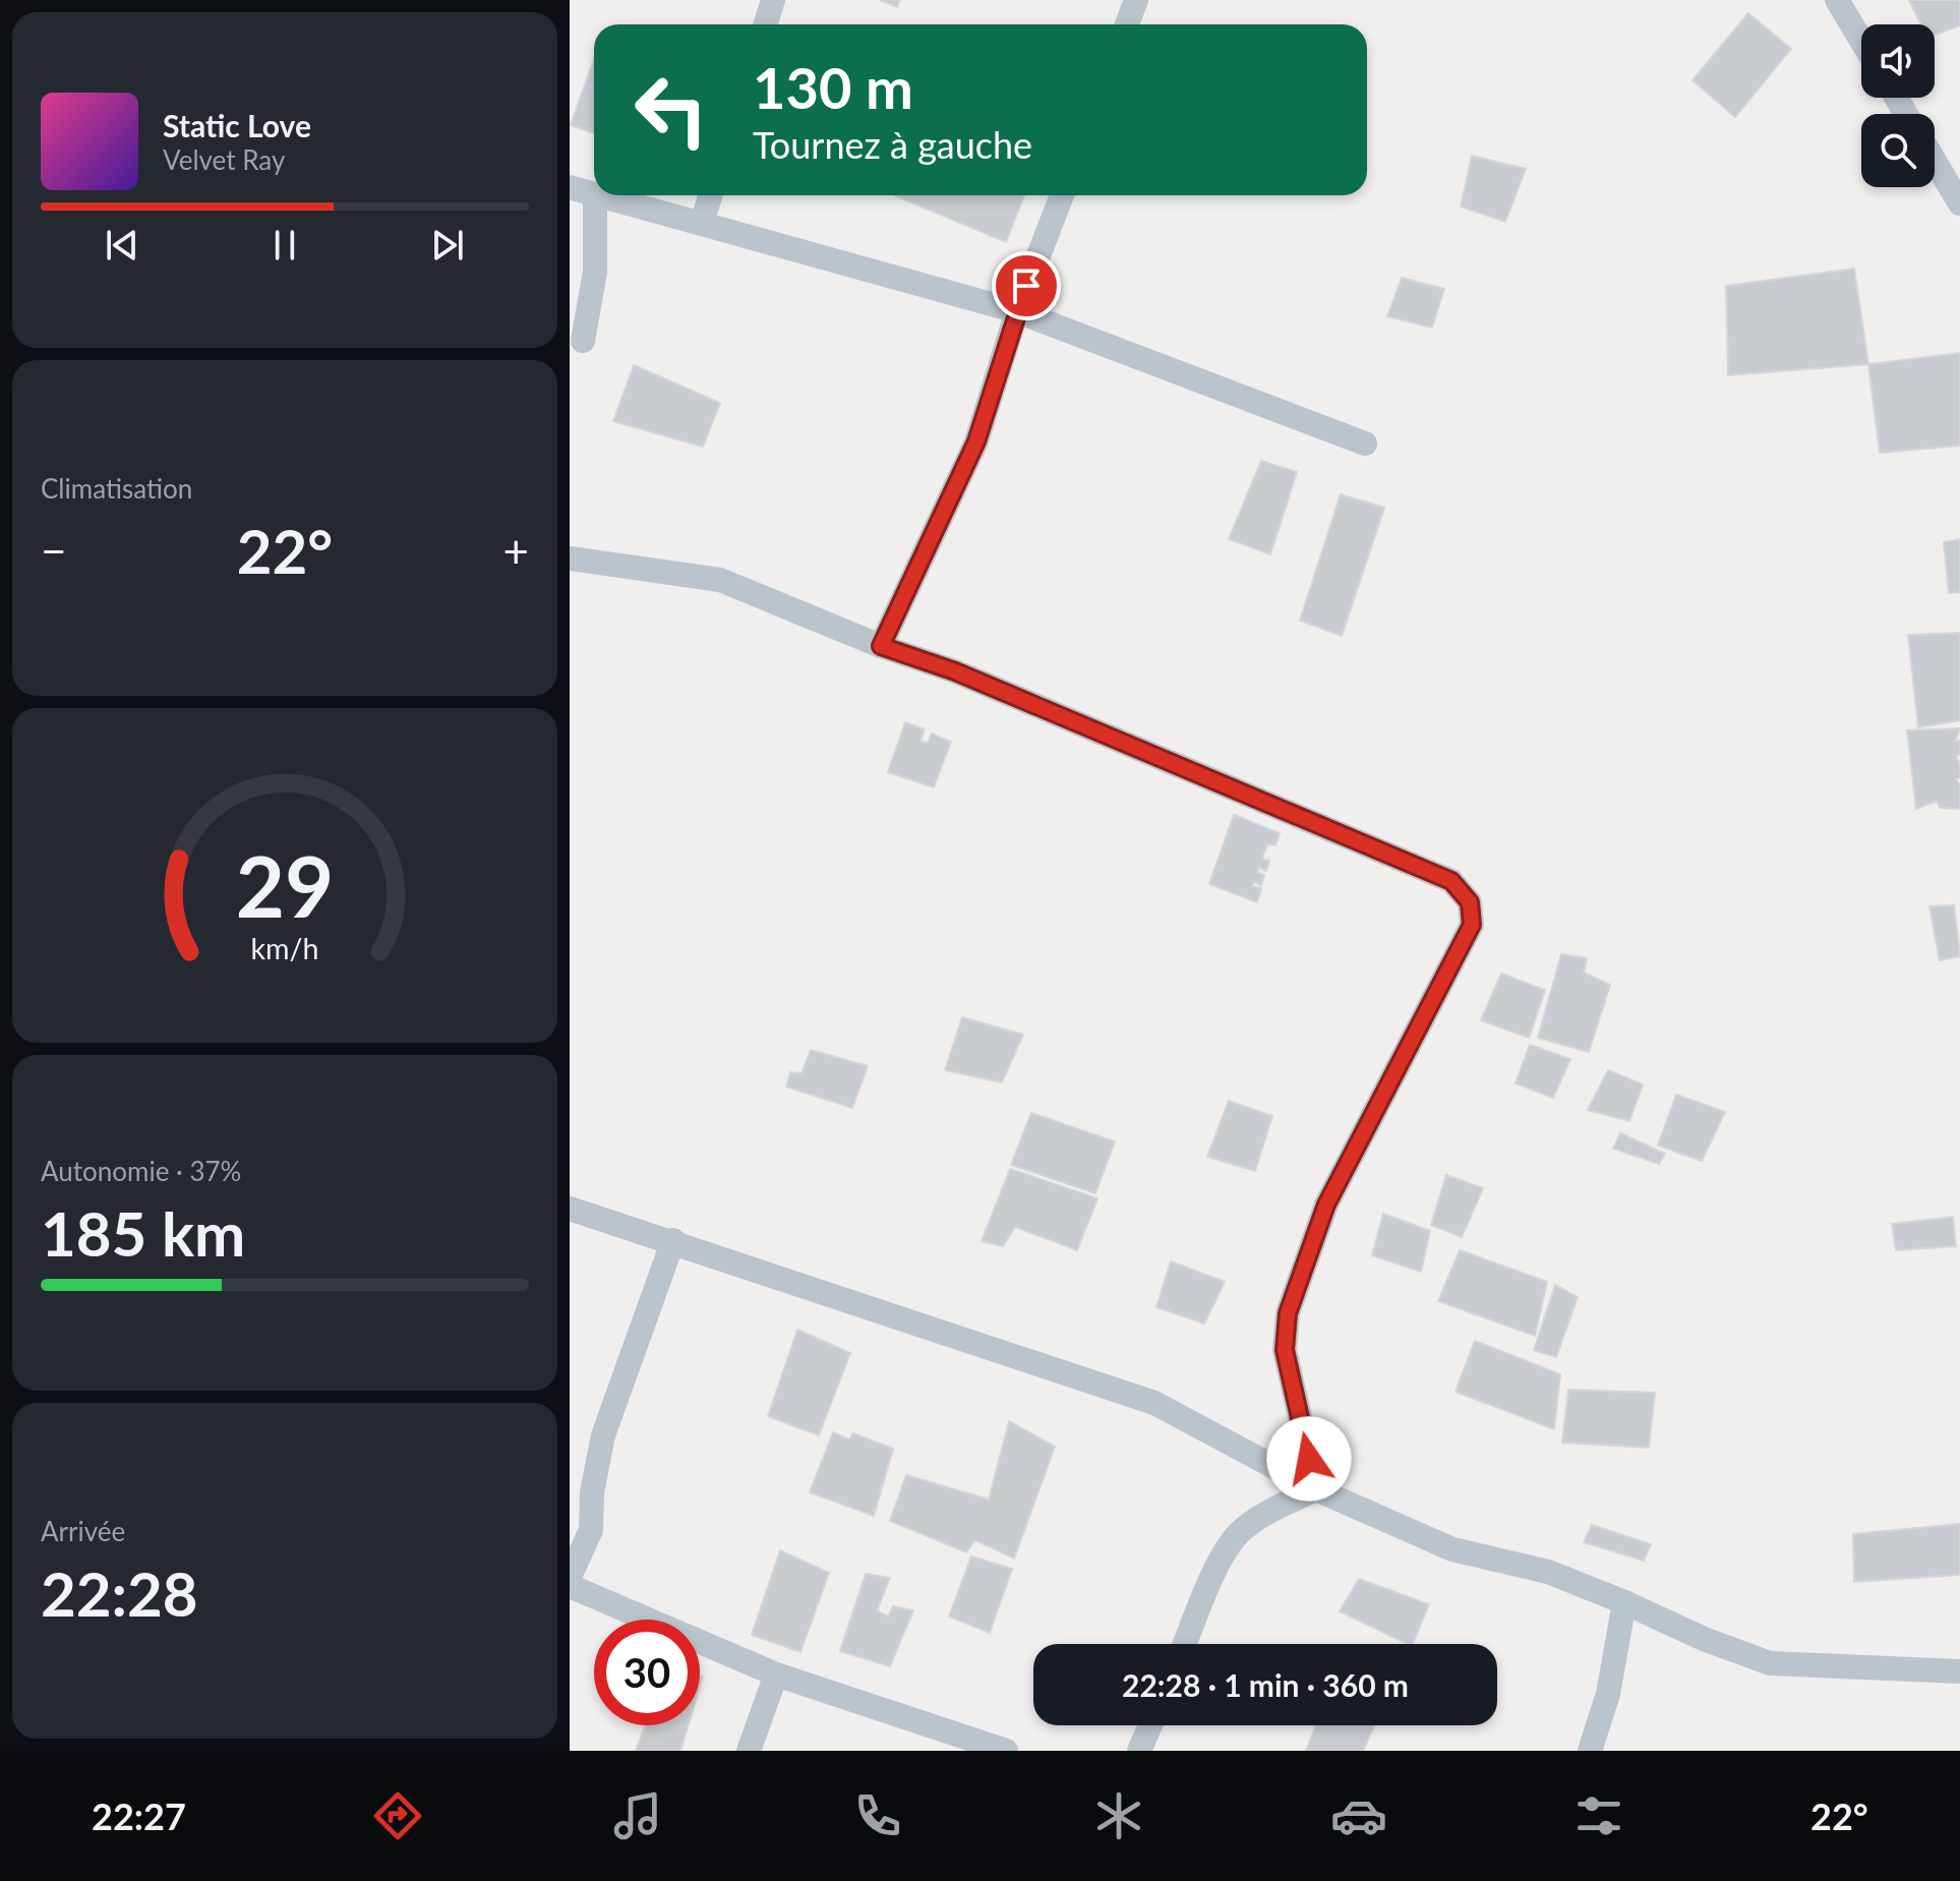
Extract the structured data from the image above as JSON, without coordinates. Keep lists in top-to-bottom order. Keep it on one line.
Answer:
{"page":{"turn":["130 m","Tournez à gauche"],"song":["Static Love","Velvet Ray"],"tile":["Climatisation",["Autonomie · 37%","185 km"],["Arrivée","22:28"]],"heat":["−","22°","+"],"limit":"30","trip":"22:28 · 1 min · 360 m","tabs":["22:27","22°"],"gauge":["29","km/h"]}}
